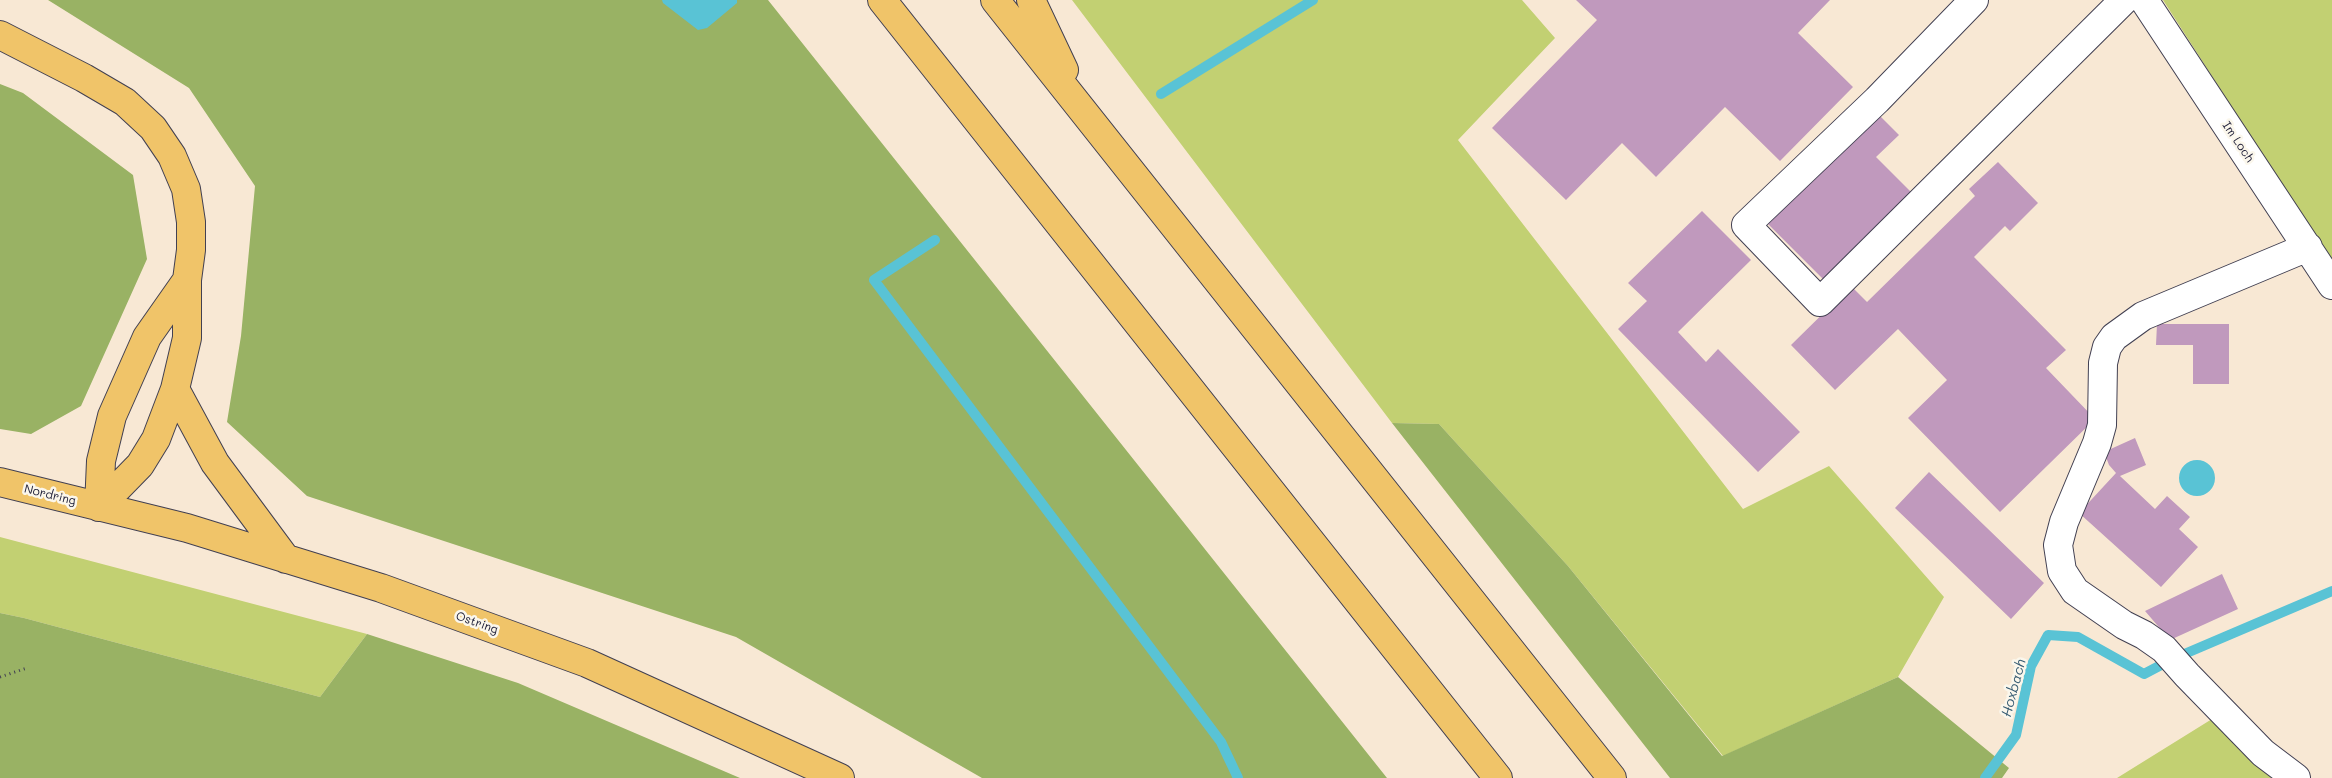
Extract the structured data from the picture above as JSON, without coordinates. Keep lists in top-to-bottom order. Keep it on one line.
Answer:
{"streets":{"main road":["Nordring","Ostring"],"street":["Im Loch"]},"crossings":[["Nordring","Ostring"]],"water":["Hoxbach"]}
